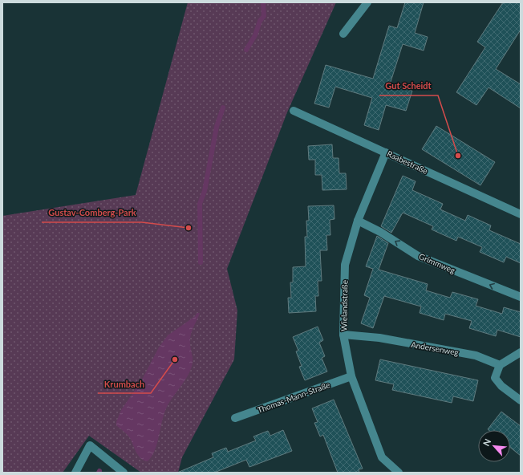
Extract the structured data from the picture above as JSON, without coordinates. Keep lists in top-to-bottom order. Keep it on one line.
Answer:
{"streets":{"street":["Raabestraße","Grimmweg","Wielandstraße","Andersenweg","Thomas-Mann-Straße"]},"crossings":[["Raabestraße","Wielandstraße"],["Grimmweg","Wielandstraße"],["Wielandstraße","Andersenweg"],["Wielandstraße","Thomas-Mann-Straße"]],"one_way":["Grimmweg"],"places":["Gut Scheidt","Gustav-Comberg-Park","Krumbach"],"north":"top left"}
